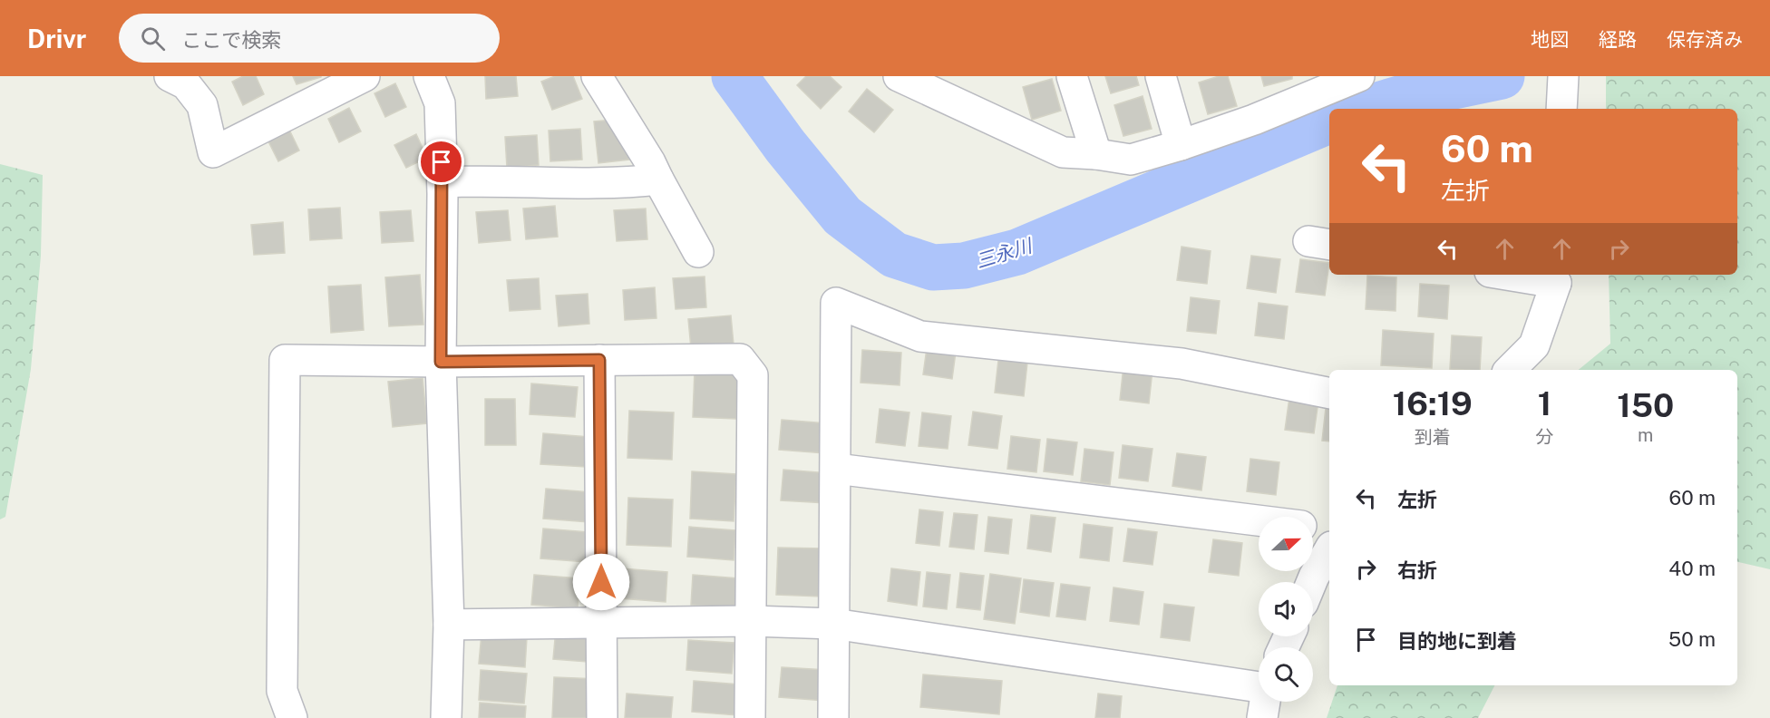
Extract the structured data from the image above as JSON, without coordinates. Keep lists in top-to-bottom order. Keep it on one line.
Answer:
{"water":["三永川"],"north":"right","page":{"header":"Drivr","search":"ここで検索","nav":["地図","経路","保存済み"],"turn":["60 m","左折"],"eta":["16:19","到着","1","分","150","m"],"list":[{"name":"左折","value":"60 m"},{"name":"右折","value":"40 m"},{"name":"目的地に到着","value":"50 m"}]}}
